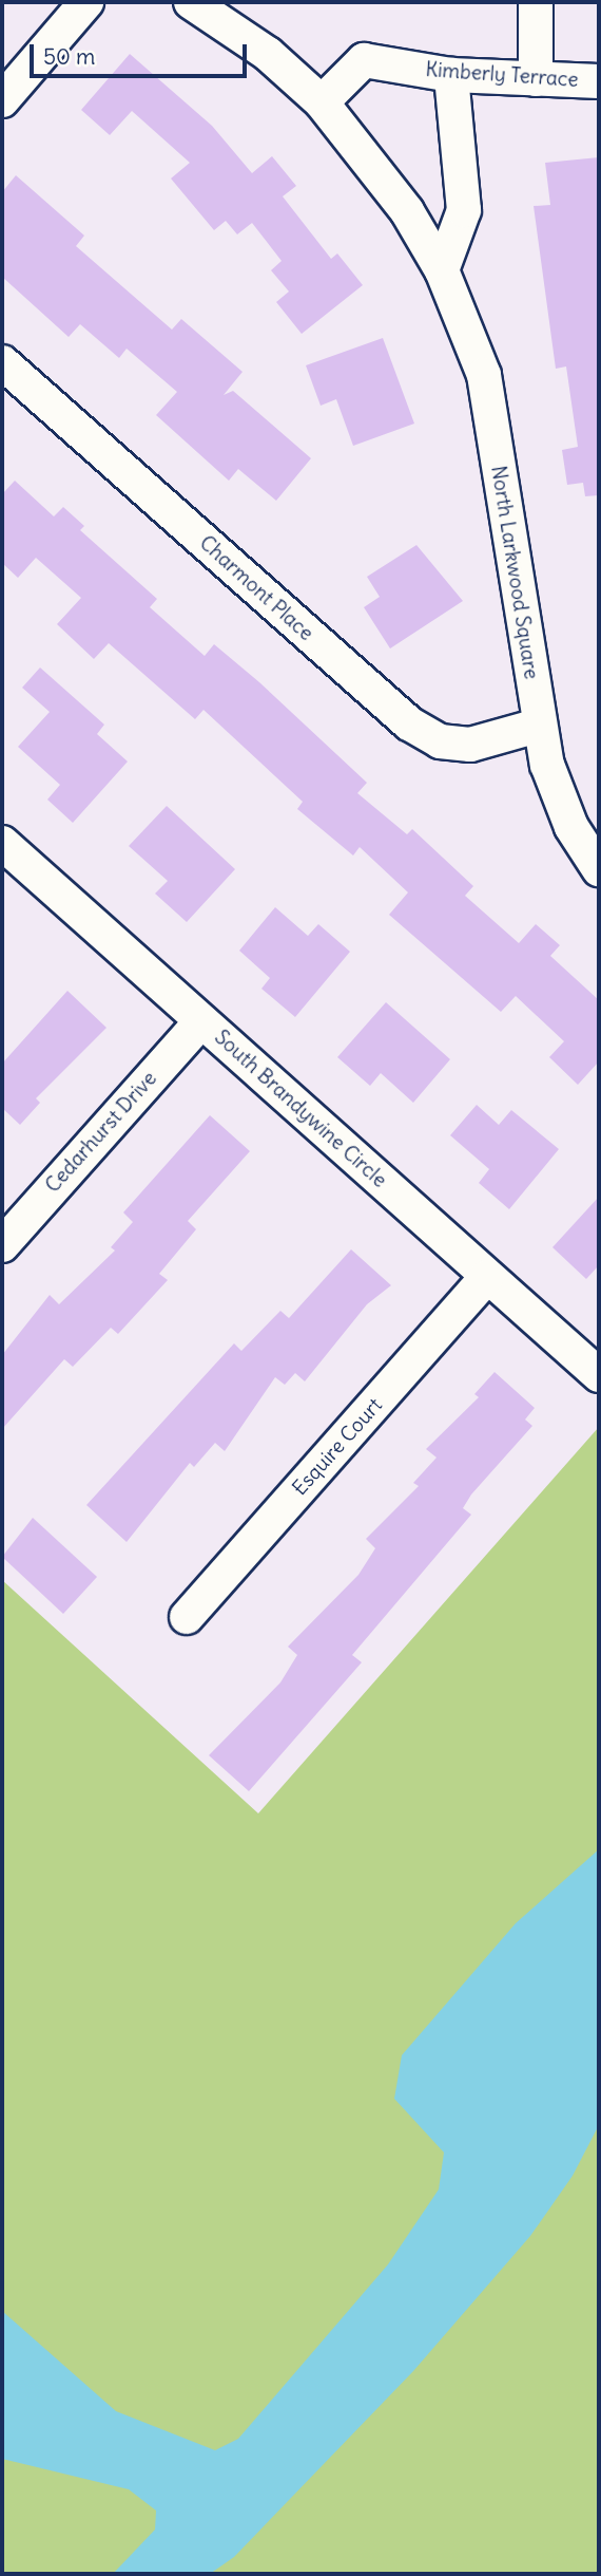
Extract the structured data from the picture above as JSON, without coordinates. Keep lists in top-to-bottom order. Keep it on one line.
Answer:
{"streets":{"street":["Kimberly Terrace","North Larkwood Square","Charmont Place","South Brandywine Circle","Cedarhurst Drive","Esquire Court"]},"crossings":[["Kimberly Terrace","North Larkwood Square"],["North Larkwood Square","Charmont Place"],["South Brandywine Circle","Cedarhurst Drive"],["South Brandywine Circle","Esquire Court"]],"scale_bar":"50 m"}
